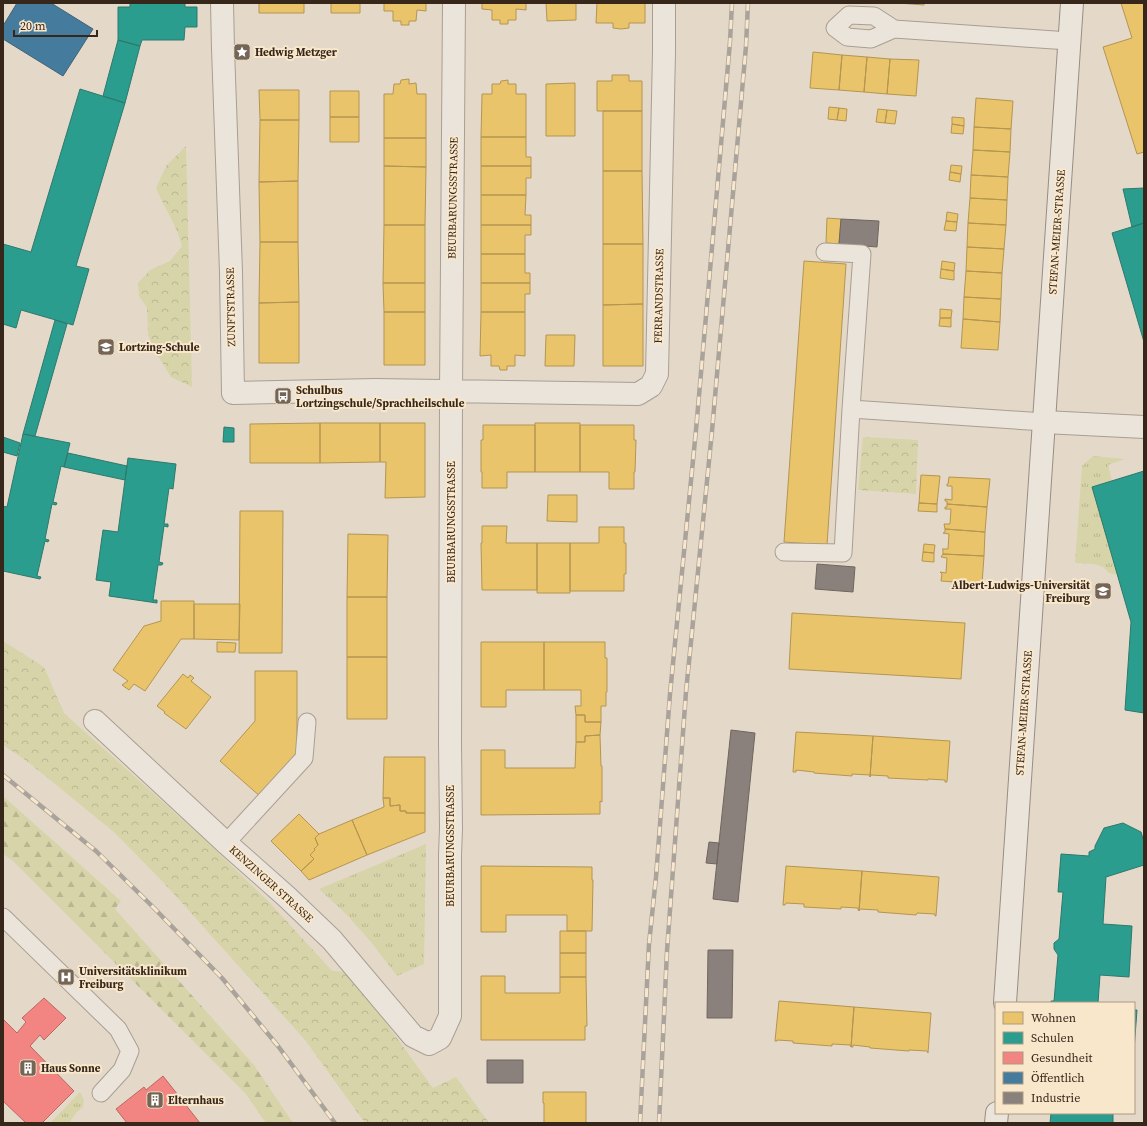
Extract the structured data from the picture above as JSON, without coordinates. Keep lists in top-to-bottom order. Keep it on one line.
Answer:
{"streets":{"street":["BEURBARUNGSSTRASSE","STEFAN-MEIER-STRASSE","FERRANDSTRASSE","ZUNFTSTRASSE","KENZINGER STRASSE"]},"crossings":[["BEURBARUNGSSTRASSE","FERRANDSTRASSE"],["BEURBARUNGSSTRASSE","ZUNFTSTRASSE"],["BEURBARUNGSSTRASSE","KENZINGER STRASSE"],["FERRANDSTRASSE","ZUNFTSTRASSE"]],"places":{"place":["Hedwig Metzger"],"school or university":["Lortzing-Schule","Albert-Ludwigs-Universität Freiburg"],"bus stop":["Schulbus Lortzingschule/Sprachheilschule"],"hospital":["Universitätsklinikum Freiburg"],"building":["Haus Sonne","Elternhaus"]},"legend":["Wohnen","Schulen","Gesundheit","Öffentlich","Industrie"],"scale_bar":"20 m"}
